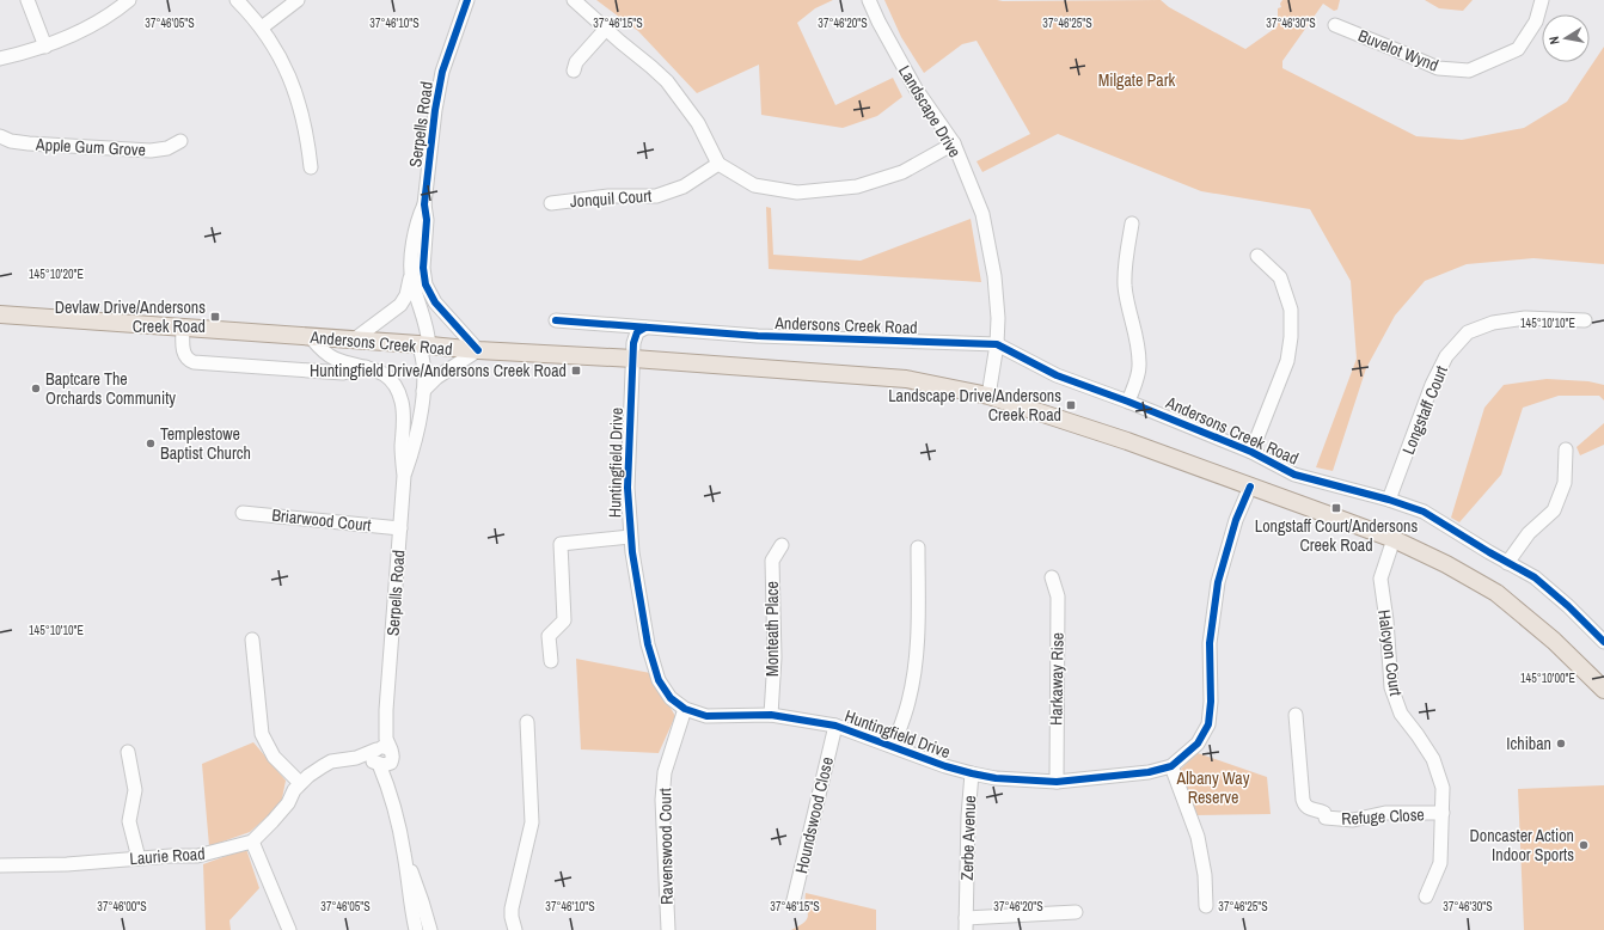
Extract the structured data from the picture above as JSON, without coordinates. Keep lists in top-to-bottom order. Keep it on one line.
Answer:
{"streets":{"main road":["Andersons Creek Road"],"street":["Buvelot Wynd","Landscape Drive","Serpells Road","Apple Gum Grove","Jonquil Court","Longstaff Court","Huntingfield Drive","Briarwood Court","Monteath Place","Halcyon Court","Harkaway Rise","Houndswood Close","Refuge Close","Zerbe Avenue","Ravenswood Court","Laurie Road"]},"crossings":[["Landscape Drive","Andersons Creek Road"],["Serpells Road","Andersons Creek Road"],["Serpells Road","Briarwood Court"],["Andersons Creek Road","Longstaff Court"],["Andersons Creek Road","Huntingfield Drive"],["Andersons Creek Road","Halcyon Court"],["Huntingfield Drive","Monteath Place"],["Huntingfield Drive","Harkaway Rise"],["Huntingfield Drive","Houndswood Close"],["Huntingfield Drive","Zerbe Avenue"],["Huntingfield Drive","Ravenswood Court"],["Halcyon Court","Refuge Close"]],"parks":["Milgate Park","Albany Way Reserve"],"places":{"transit":["Devlaw Drive/Andersons Creek Road","Huntingfield Drive/Andersons Creek Road","Landscape Drive/Andersons Creek Road","Longstaff Court/Andersons Creek Road"],"other":["Baptcare The Orchards Community","Templestowe Baptist Church","Ichiban","Doncaster Action Indoor Sports"]},"north":"left","coordinates":["37°46'30\"S","37°46'05\"S","37°46'10\"S","37°46'15\"S","37°46'20\"S","37°46'25\"S","145°10'20\"E","145°10'10\"E","145°10'00\"E","37°46'00\"S"]}
